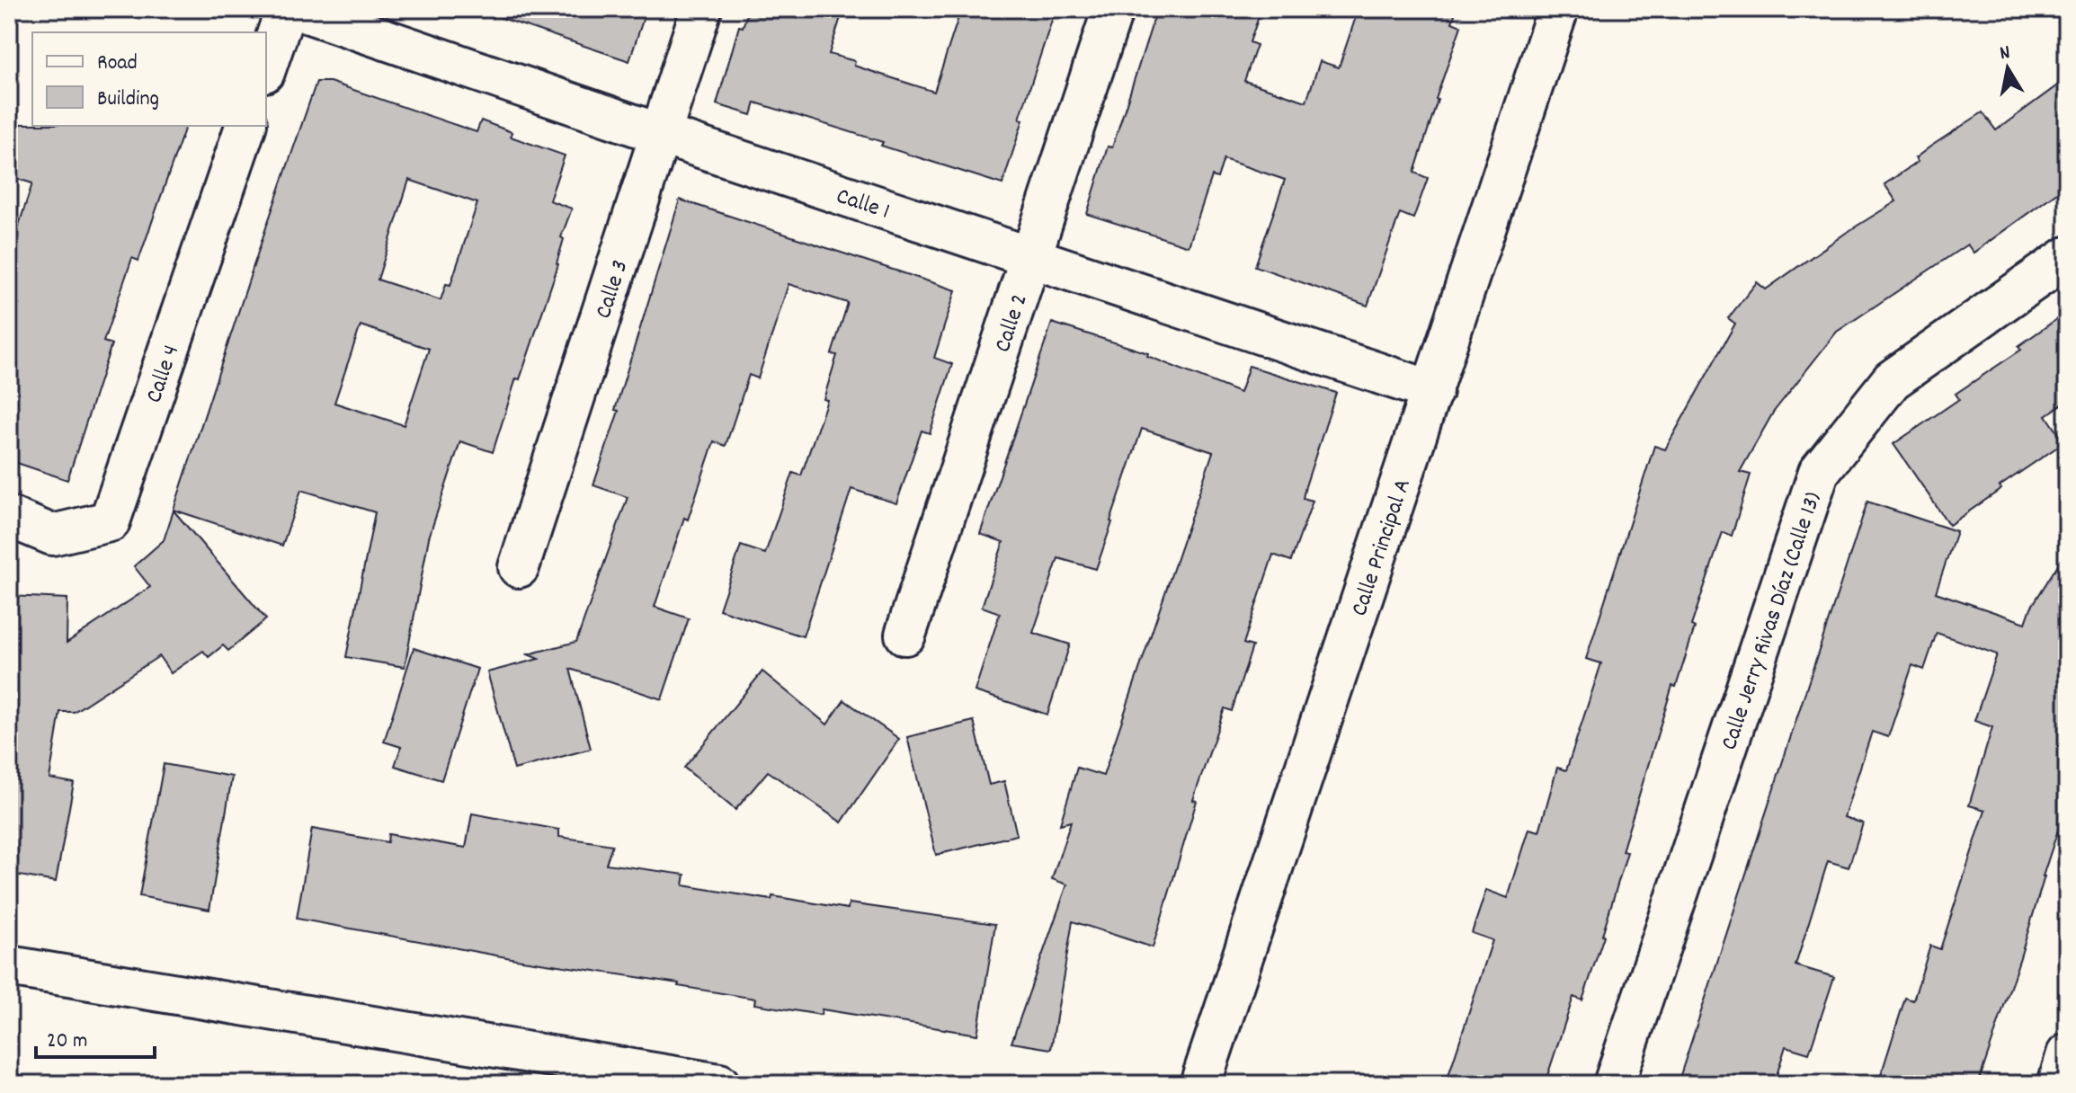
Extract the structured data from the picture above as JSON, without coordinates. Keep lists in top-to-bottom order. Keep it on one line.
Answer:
{"streets":{"street":["Calle 1","Calle 3","Calle 2","Calle 4","Calle Principal A","Calle Jerry Rivas Díaz (Calle 13)"]},"crossings":[["Calle 1","Calle 3"],["Calle 1","Calle 2"],["Calle 1","Calle Principal A"]],"legend":["Road","Building"],"scale_bar":"20 m","north":"top"}
